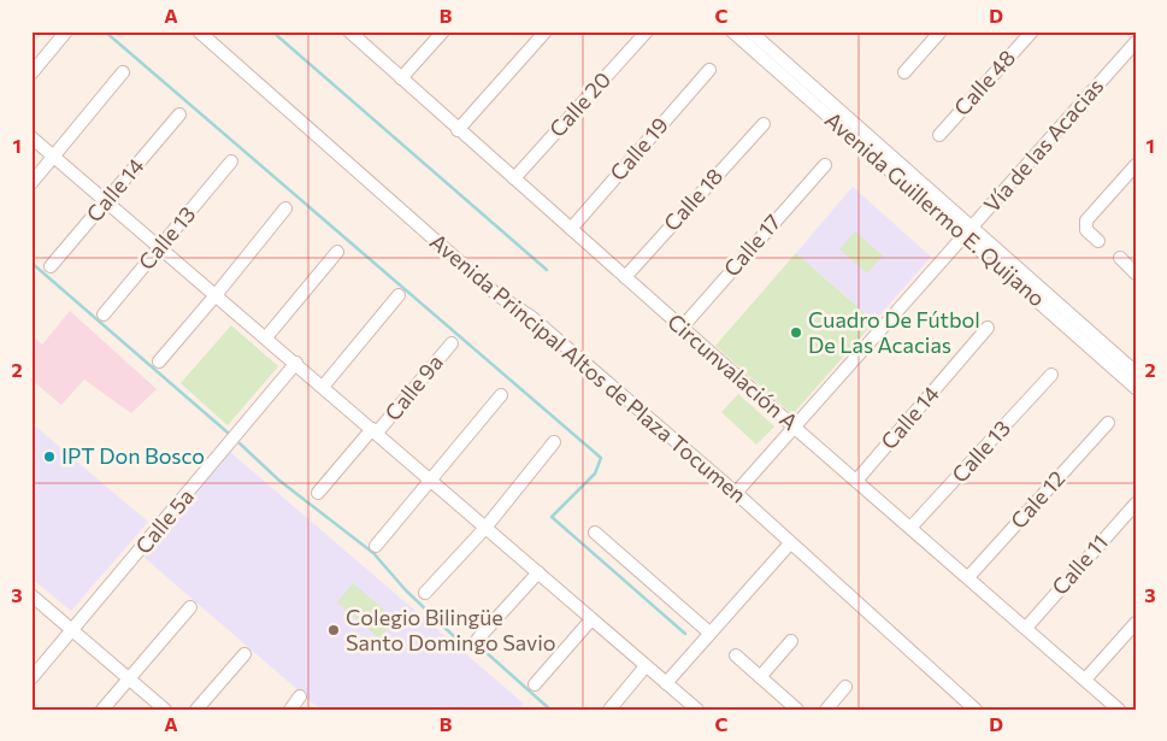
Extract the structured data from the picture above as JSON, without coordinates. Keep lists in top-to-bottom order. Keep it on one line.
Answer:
{"streets":{"street":["Calle 48","Calle 20","Vía de las Acacias","Calle 19","Calle 14","Calle 18","Avenida Guillermo E. Quijano","Calle 13","Calle 17","Avenida Principal Altos de Plaza Tocumen","Circunvalación A","Calle 9a","Cale 12","Calle 5a","Calle 11"]},"crossings":[["Calle 20","Circunvalación A"],["Vía de las Acacias","Avenida Guillermo E. Quijano"],["Vía de las Acacias","Avenida Principal Altos de Plaza Tocumen"],["Vía de las Acacias","Circunvalación A"],["Calle 19","Circunvalación A"],["Calle 14","Circunvalación A"],["Calle 18","Circunvalación A"],["Calle 13","Circunvalación A"],["Calle 17","Circunvalación A"],["Circunvalación A","Cale 12"],["Circunvalación A","Calle 11"]],"places":["Cuadro De Fútbol De Las Acacias","IPT Don Bosco","Colegio Bilingüe Santo Domingo Savio"],"grid":{"columns":["A","B","C","D"],"rows":["1","2","3"]}}
